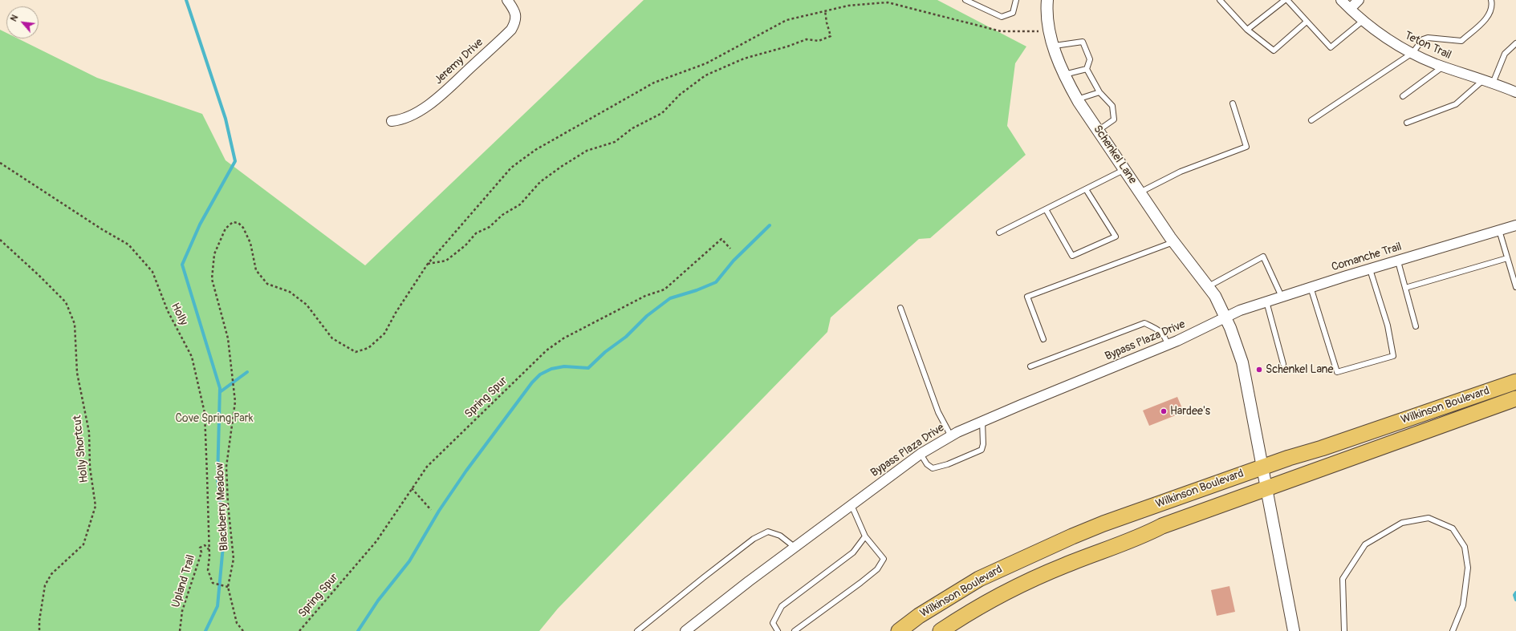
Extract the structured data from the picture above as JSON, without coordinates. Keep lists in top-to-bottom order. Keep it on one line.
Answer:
{"streets":{"highway":["Wilkinson Boulevard"],"street":["Teton Trail","Jeremy Drive","Schenkel Lane","Comanche Trail","Bypass Plaza Drive"],"path":["Holly","Spring Spur","Holly Shortcut","Blackberry Meadow","Upland Trail"]},"crossings":[["Schenkel Lane","Comanche Trail"],["Schenkel Lane","Bypass Plaza Drive"],["Schenkel Lane","Wilkinson Boulevard"],["Comanche Trail","Bypass Plaza Drive"],["Holly","Blackberry Meadow"],["Holly","Upland Trail"]],"parks":["Cove Spring Park"],"places":["Schenkel Lane","Hardee's"],"north":"top left"}
